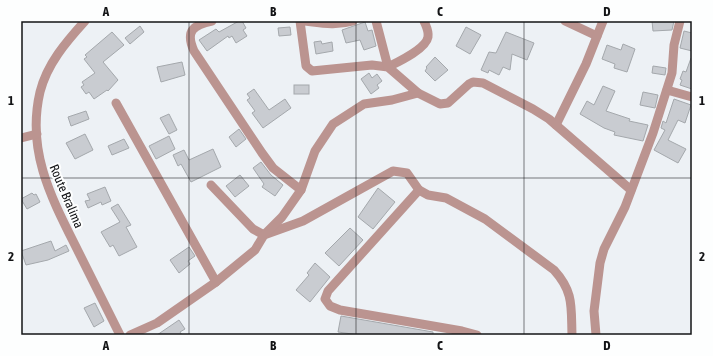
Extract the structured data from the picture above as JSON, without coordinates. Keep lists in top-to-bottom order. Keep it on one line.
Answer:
{"streets":{"street":["Route Bralima"]},"grid":{"columns":["A","B","C","D"],"rows":["1","2"]}}
